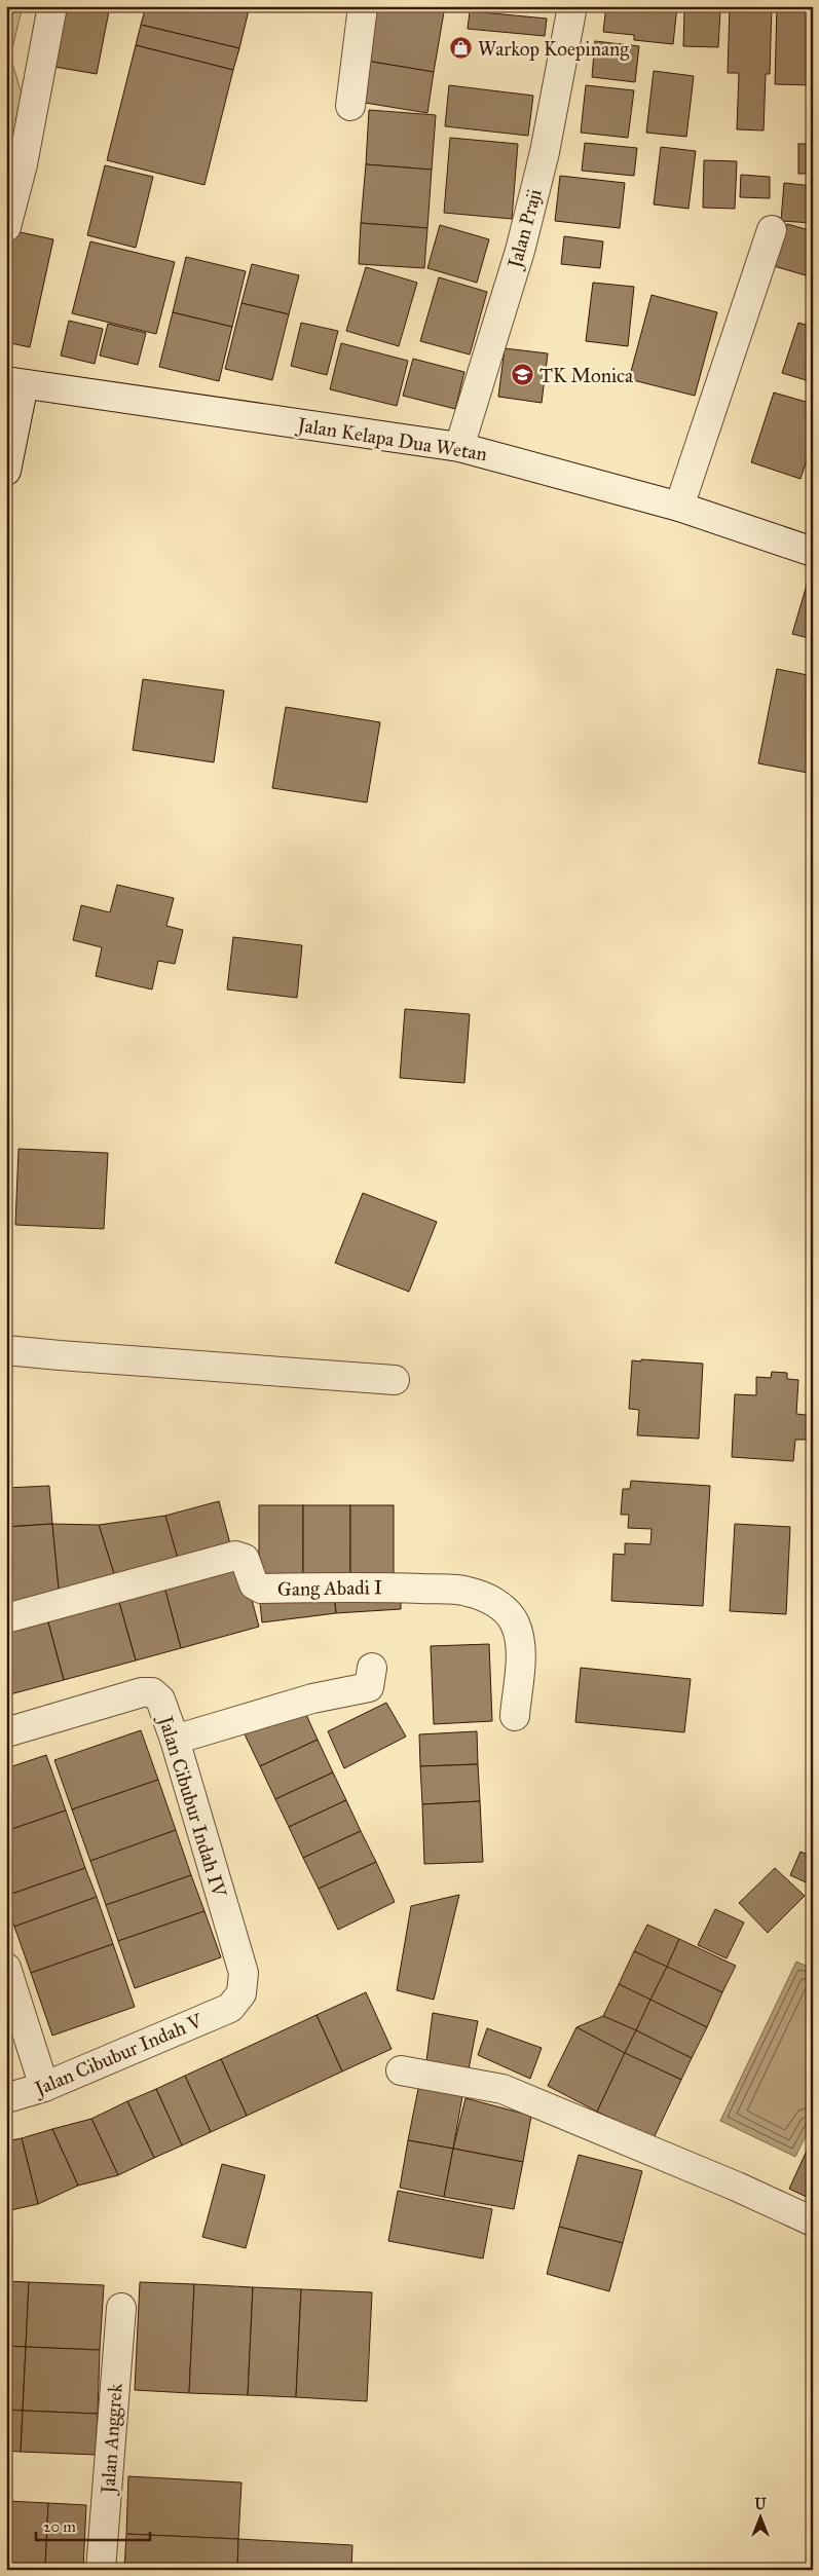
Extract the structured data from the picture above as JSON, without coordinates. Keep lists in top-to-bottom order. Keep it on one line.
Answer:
{"streets":{"street":["Jalan Praji","Jalan Kelapa Dua Wetan","Gang Abadi I","Jalan Cibubur Indah IV","Jalan Cibubur Indah V","Jalan Anggrek"]},"crossings":[["Jalan Praji","Jalan Kelapa Dua Wetan"],["Jalan Cibubur Indah IV","Jalan Cibubur Indah V"]],"places":{"shop":["Warkop Koepinang"],"school or university":["TK Monica"]},"scale_bar":"20 m","north":"top"}
